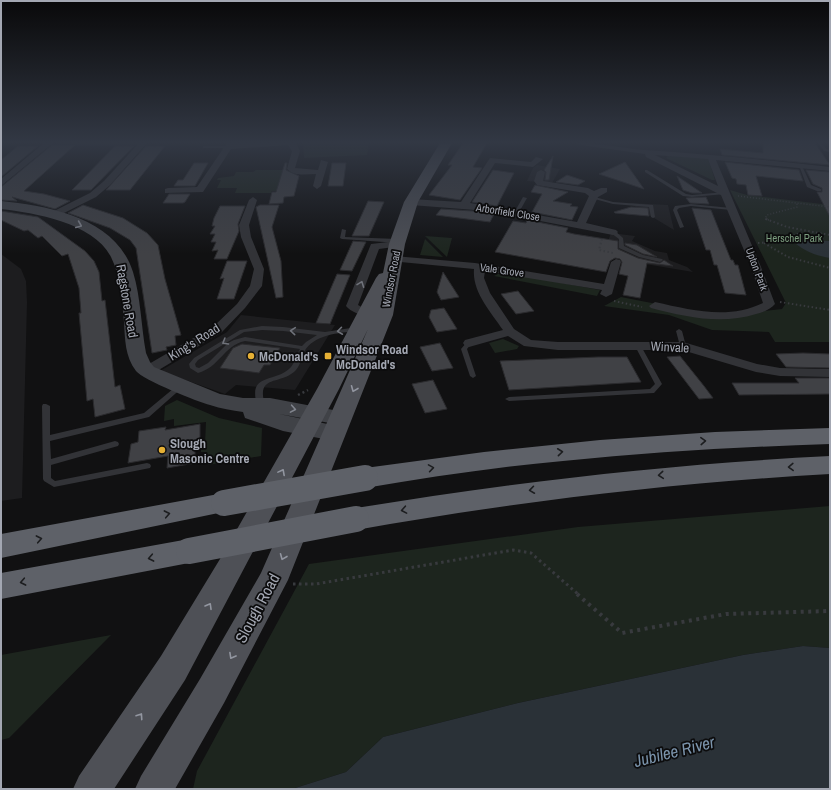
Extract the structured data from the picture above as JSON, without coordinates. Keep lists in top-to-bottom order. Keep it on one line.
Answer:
{"streets":{"main road":["Windsor Road","Ragstone Road","Slough Road"],"street":["Arborfield Close","Upton Park","Vale Grove","King's Road","Winvale"]},"crossings":[["Arborfield Close","Windsor Road"],["Vale Grove","Windsor Road"],["Vale Grove","Winvale"],["Windsor Road","Slough Road"],["Ragstone Road","King's Road"]],"one_way":["Ragstone Road"],"water":["Jubilee River"],"parks":["Herschel Park"],"places":{"other":["McDonald's","Slough Masonic Centre"],"transit":["Windsor Road McDonald's"]}}
